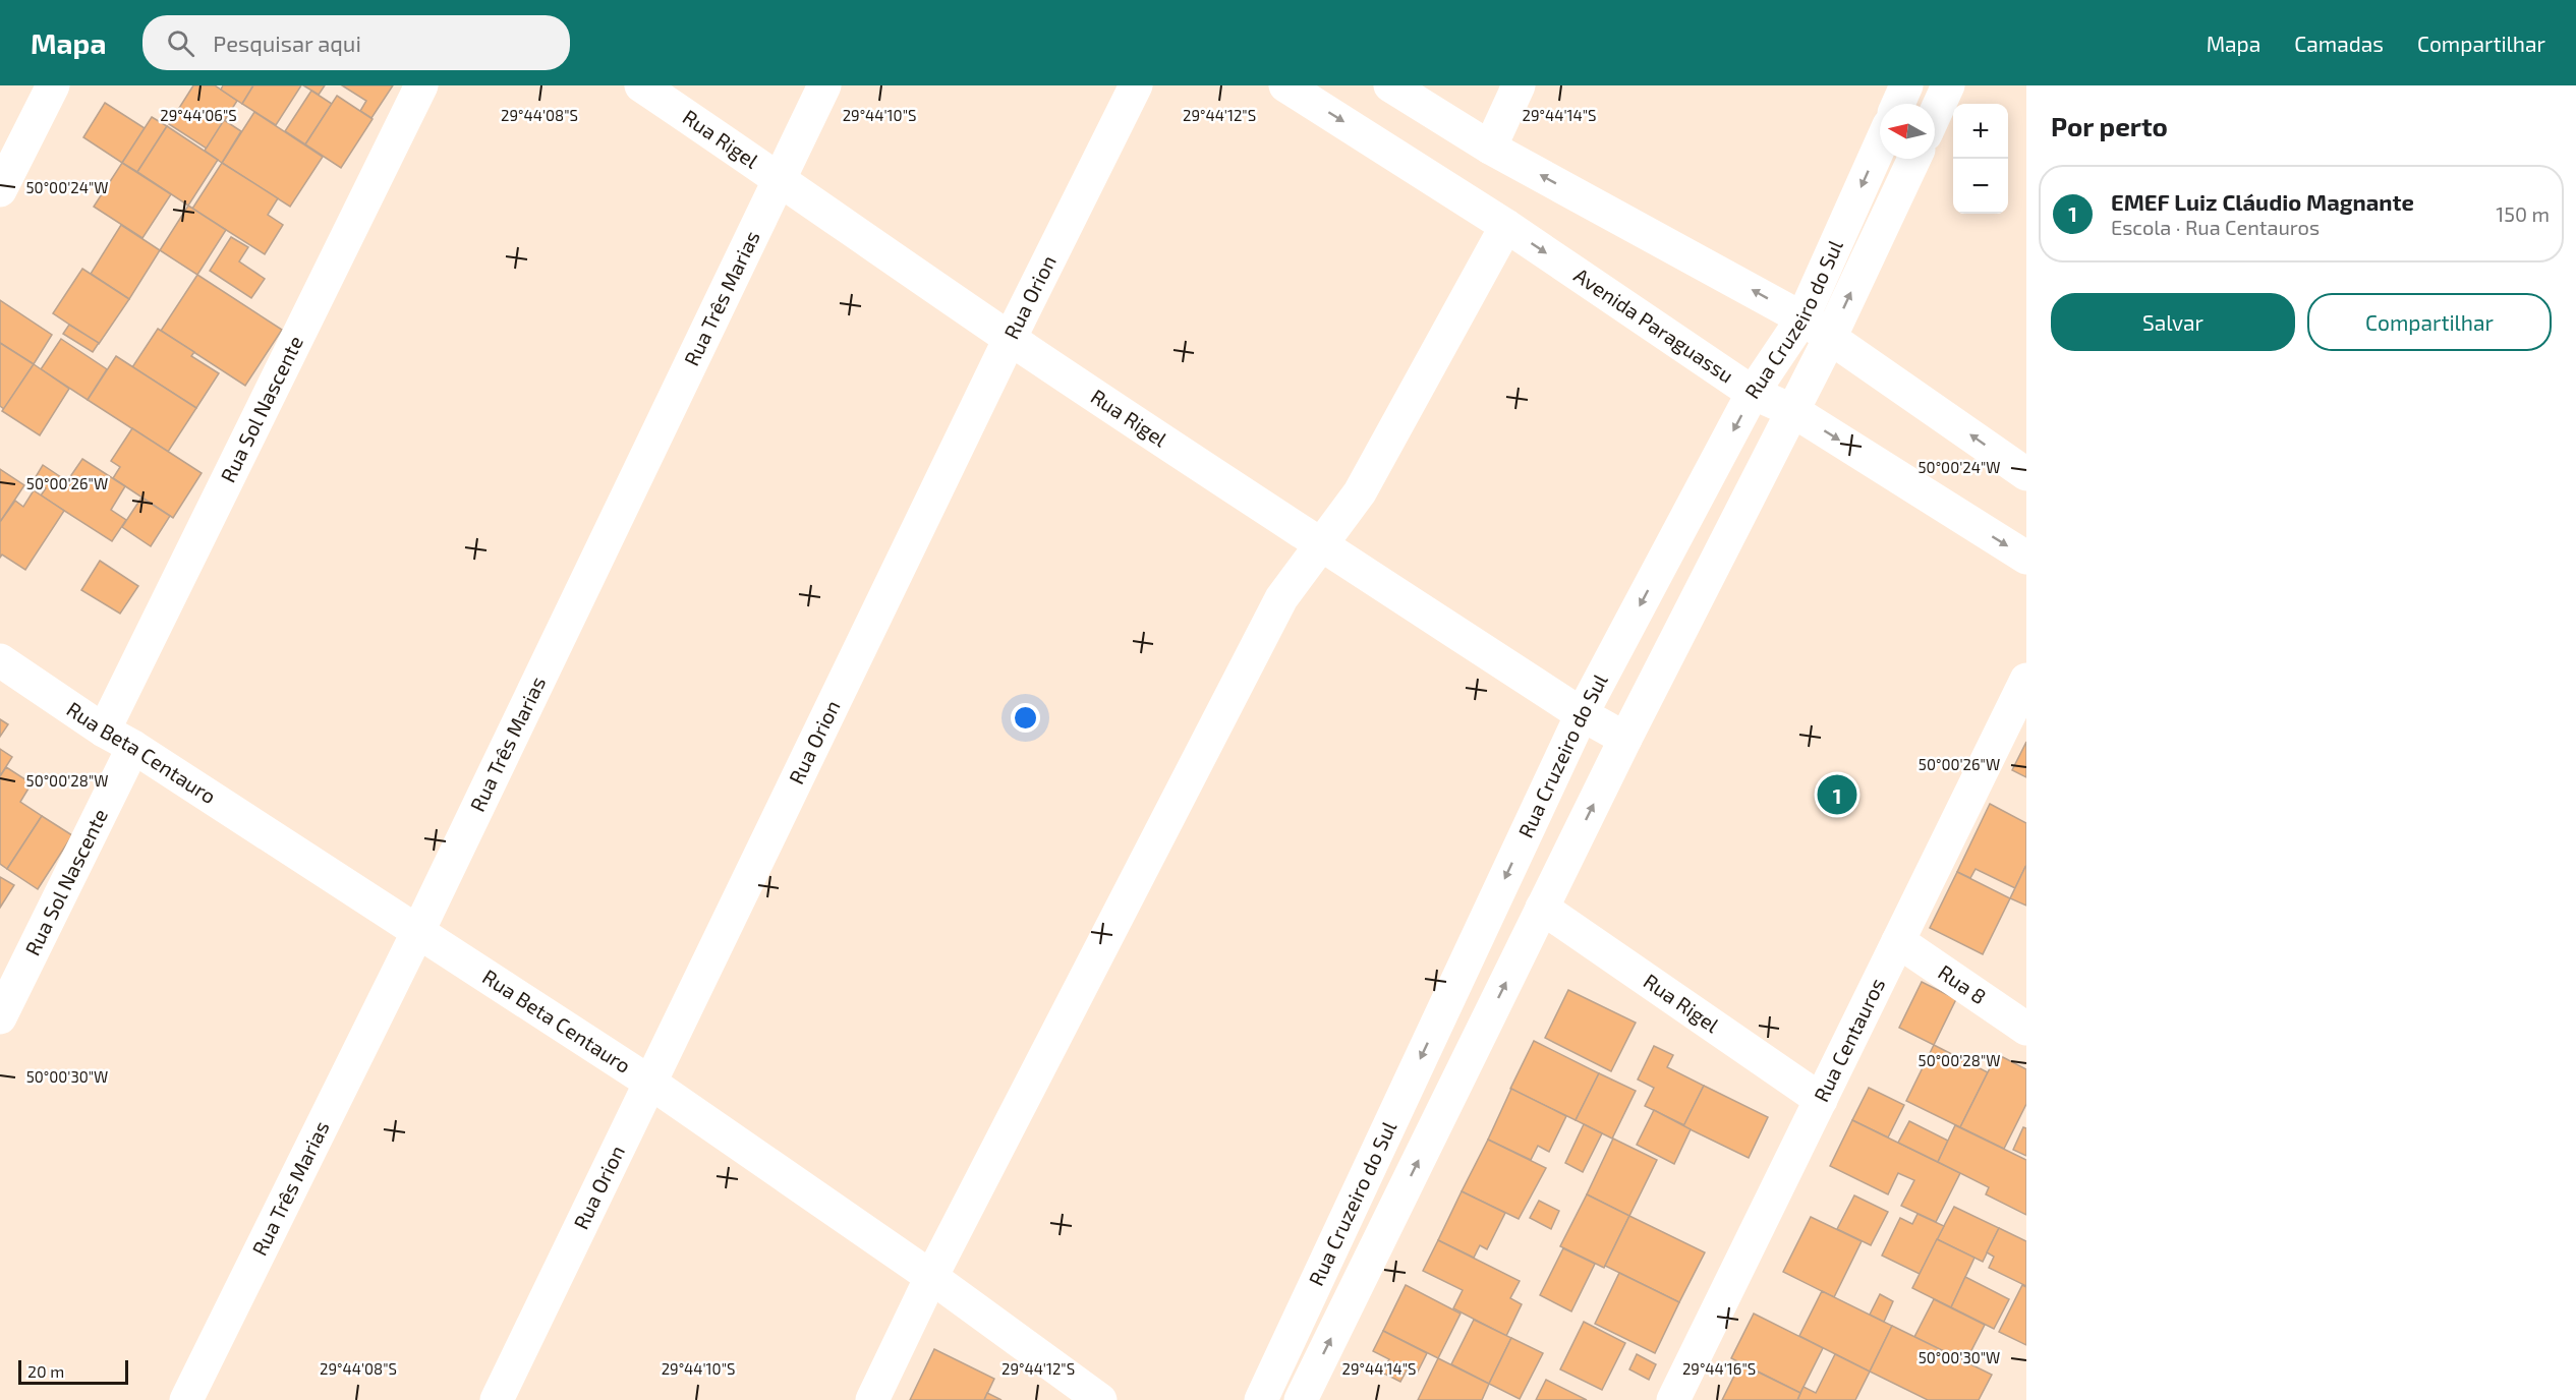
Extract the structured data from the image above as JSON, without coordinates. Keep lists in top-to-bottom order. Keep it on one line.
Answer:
{"streets":{"street":["Rua Rigel","Rua Orion","Rua Três Marias","Rua Cruzeiro do Sul","Avenida Paraguassu","Rua Sol Nascente","Rua Beta Centauro","Rua 8","Rua Centauros"]},"crossings":[["Rua Rigel","Rua Orion"],["Rua Rigel","Rua Três Marias"],["Rua Rigel","Rua Cruzeiro do Sul"],["Rua Rigel","Rua Centauros"],["Rua Orion","Rua Beta Centauro"],["Rua Três Marias","Rua Beta Centauro"],["Rua Cruzeiro do Sul","Avenida Paraguassu"],["Rua Sol Nascente","Rua Beta Centauro"],["Rua 8","Rua Centauros"]],"scale_bar":"20 m","north":"left","page":{"header":"Mapa","search":"Pesquisar aqui","nav":["Mapa","Camadas","Compartilhar"],"heading":"Por perto","map_buttons":["+","−"],"list":[{"mark":"1","name":"EMEF Luiz Cláudio Magnante","note":"Escola · Rua Centauros","value":"150 m"}],"buttons":["Salvar","Compartilhar"],"pins":"1","scale":"20 m"},"coordinates":["29°44'06\"S","29°44'08\"S","29°44'10\"S","29°44'12\"S","29°44'14\"S","50°00'24\"W","50°00'26\"W","50°00'28\"W","50°00'30\"W","29°44'16\"S"]}
